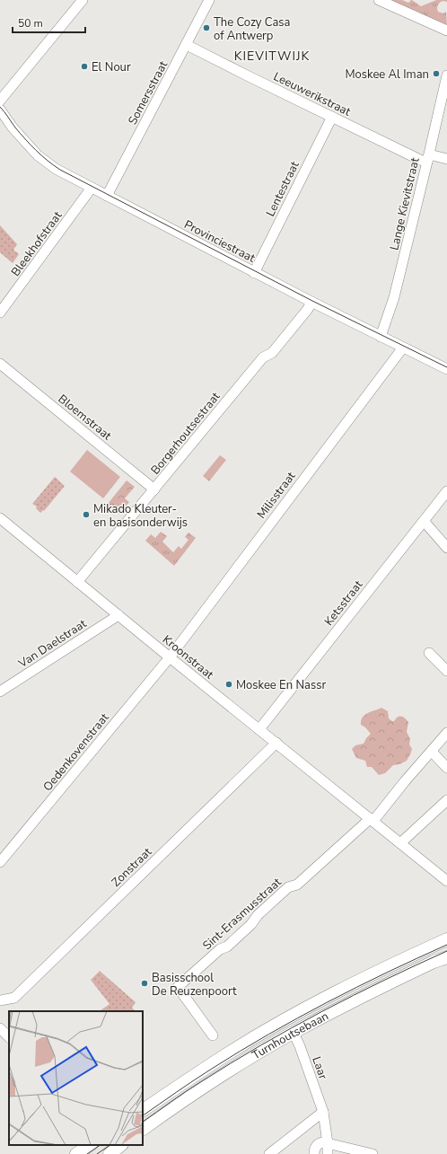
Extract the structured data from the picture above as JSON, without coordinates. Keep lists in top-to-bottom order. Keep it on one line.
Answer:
{"streets":{"main road":["Turnhoutsebaan"],"street":["Somersstraat","Leeuwerikstraat","Lentestraat","Lange Kievitstraat","Provinciestraat","Bleekhofstraat","Bloemstraat","Borgerhoutsestraat","Milisstraat","Ketsstraat","Van Daelstraat","Kroonstraat","Oedenkovenstraat","Zonstraat","Sint-Erasmusstraat","Laar"]},"crossings":[["Somersstraat","Leeuwerikstraat"],["Somersstraat","Provinciestraat"],["Leeuwerikstraat","Lentestraat"],["Leeuwerikstraat","Lange Kievitstraat"],["Lentestraat","Provinciestraat"],["Lange Kievitstraat","Provinciestraat"],["Provinciestraat","Bleekhofstraat"],["Provinciestraat","Borgerhoutsestraat"],["Provinciestraat","Milisstraat"],["Bloemstraat","Borgerhoutsestraat"],["Borgerhoutsestraat","Kroonstraat"],["Milisstraat","Kroonstraat"],["Milisstraat","Oedenkovenstraat"],["Ketsstraat","Kroonstraat"],["Van Daelstraat","Kroonstraat"],["Kroonstraat","Oedenkovenstraat"],["Kroonstraat","Zonstraat"],["Kroonstraat","Sint-Erasmusstraat"],["Turnhoutsebaan","Laar"]],"districts":["KIEVITWIJK"],"places":["The Cozy Casa of Antwerp","El Nour","Moskee Al Iman","Mikado Kleuter- en basisonderwijs","Moskee En Nassr","Basisschool De Reuzenpoort"],"scale_bar":"50 m"}
